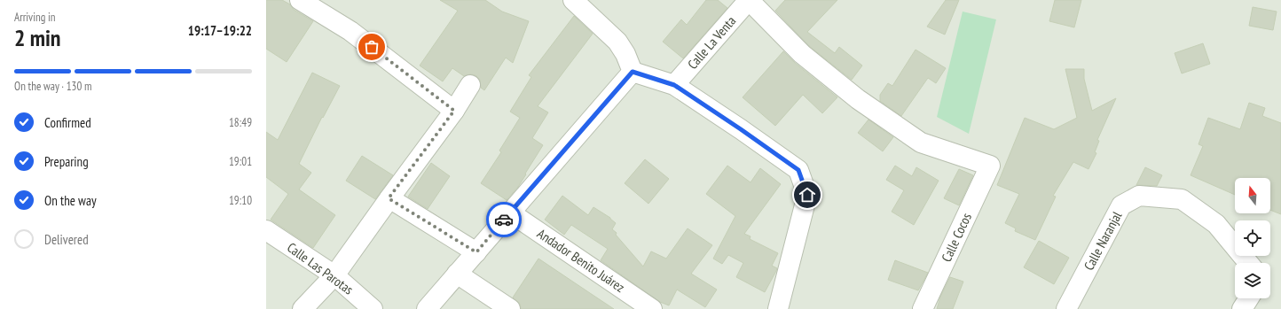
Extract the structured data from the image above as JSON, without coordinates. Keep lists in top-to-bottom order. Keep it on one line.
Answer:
{"streets":{"street":["Calle La Venta","Calle Cocos","Calle Naranjal","Andador Benito Juárez","Calle Las Parotas"]},"crossings":[["Calle La Venta","Calle Cocos"]],"north":"top","page":{"heading":["2 min","Arriving in","19:17–19:22"],"bar":"On the way · 130 m","list":[["Confirmed","18:49"],["Preparing","19:01"],["On the way","19:10"],"Delivered"]}}
